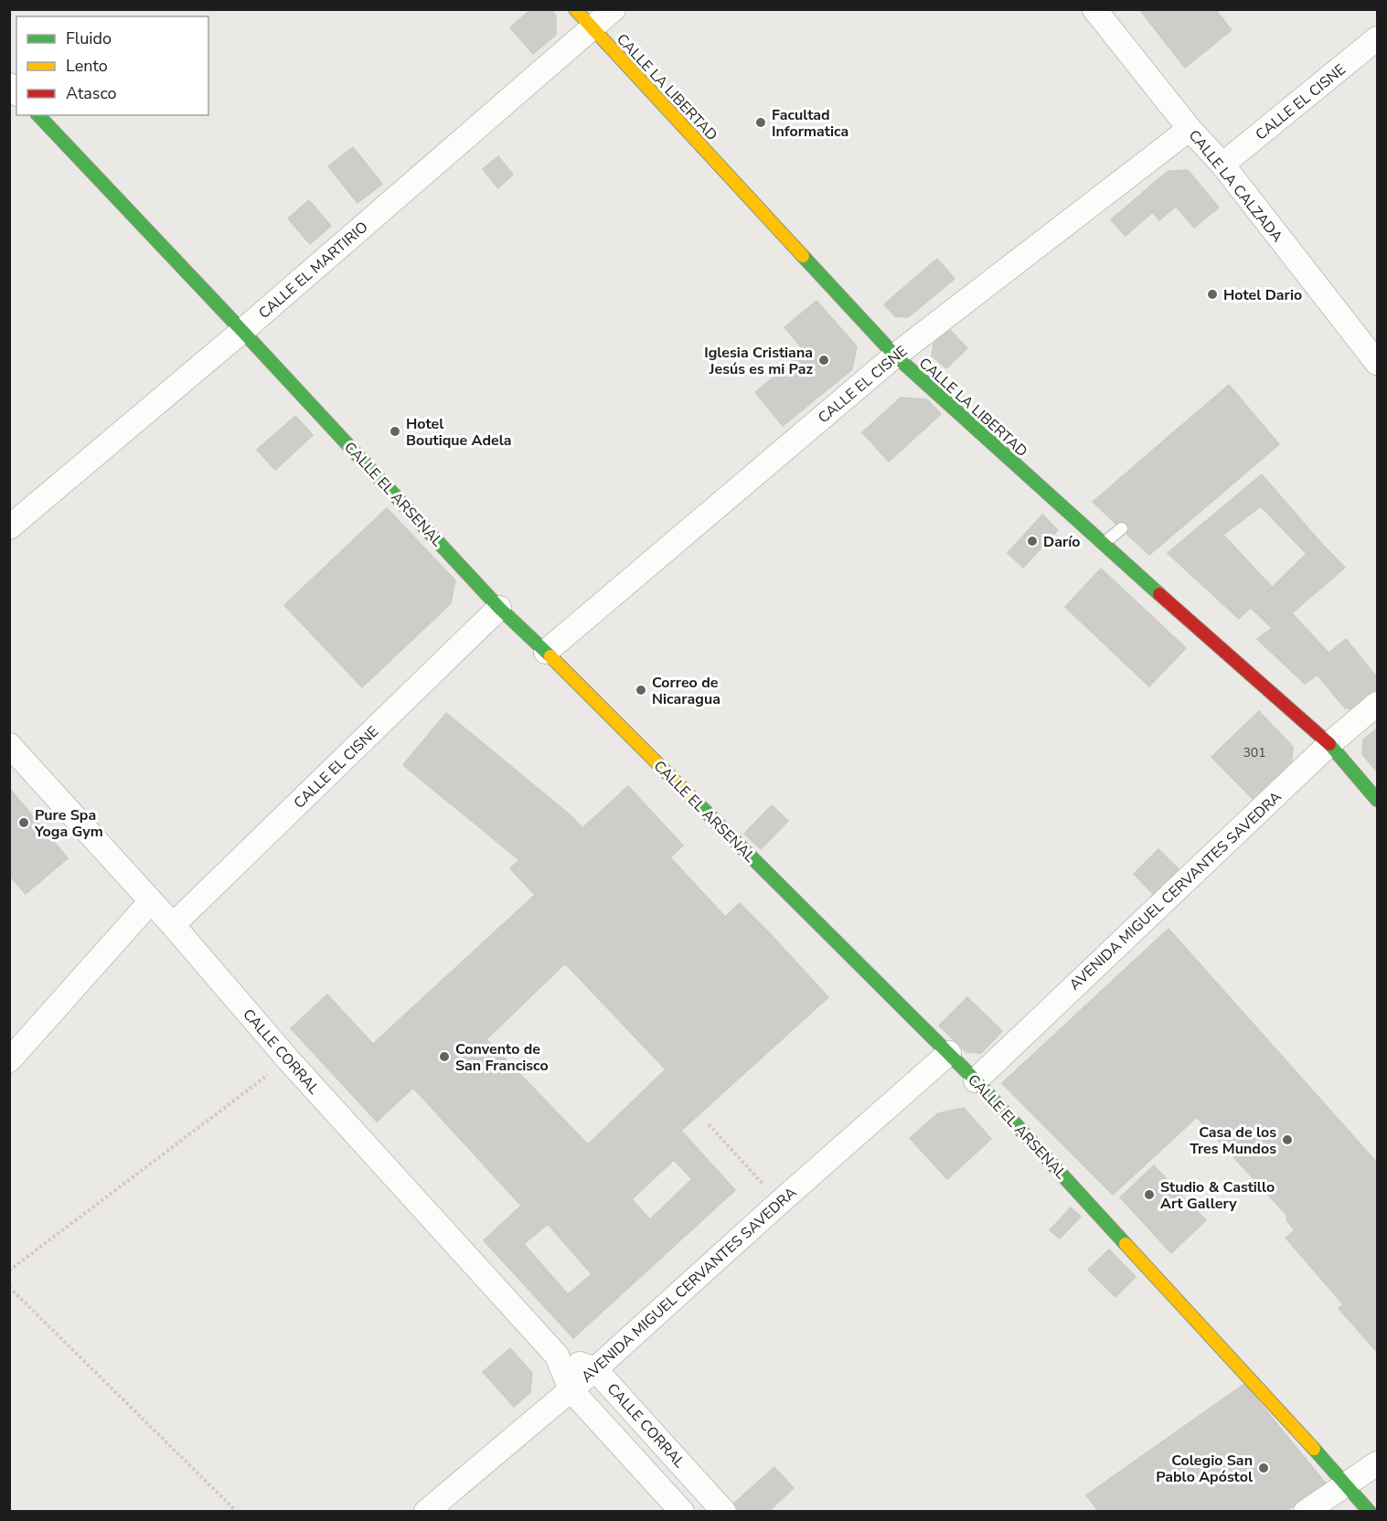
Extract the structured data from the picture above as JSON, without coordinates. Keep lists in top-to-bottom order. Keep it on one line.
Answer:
{"streets":{"street":["CALLE LA LIBERTAD","CALLE EL CISNE","CALLE LA CALZADA","CALLE EL MARTIRIO","CALLE EL ARSENAL","AVENIDA MIGUEL CERVANTES SAVEDRA","CALLE CORRAL"]},"crossings":[["CALLE LA LIBERTAD","CALLE EL CISNE"],["CALLE LA LIBERTAD","CALLE EL MARTIRIO"],["CALLE LA LIBERTAD","AVENIDA MIGUEL CERVANTES SAVEDRA"],["CALLE EL CISNE","CALLE LA CALZADA"],["CALLE EL CISNE","CALLE EL ARSENAL"],["CALLE EL CISNE","CALLE CORRAL"],["CALLE EL MARTIRIO","CALLE EL ARSENAL"],["CALLE EL ARSENAL","AVENIDA MIGUEL CERVANTES SAVEDRA"],["AVENIDA MIGUEL CERVANTES SAVEDRA","CALLE CORRAL"]],"places":["Facultad Informatica","Hotel Dario","Iglesia Cristiana Jesús es mi Paz","Hotel Boutique Adela","Darío","Correo de Nicaragua","Pure Spa Yoga Gym","Convento de San Francisco","Casa de los Tres Mundos","Studio & Castillo Art Gallery","Colegio San Pablo Apóstol"],"house_numbers":["301"],"legend":["Fluido","Lento","Atasco"]}
